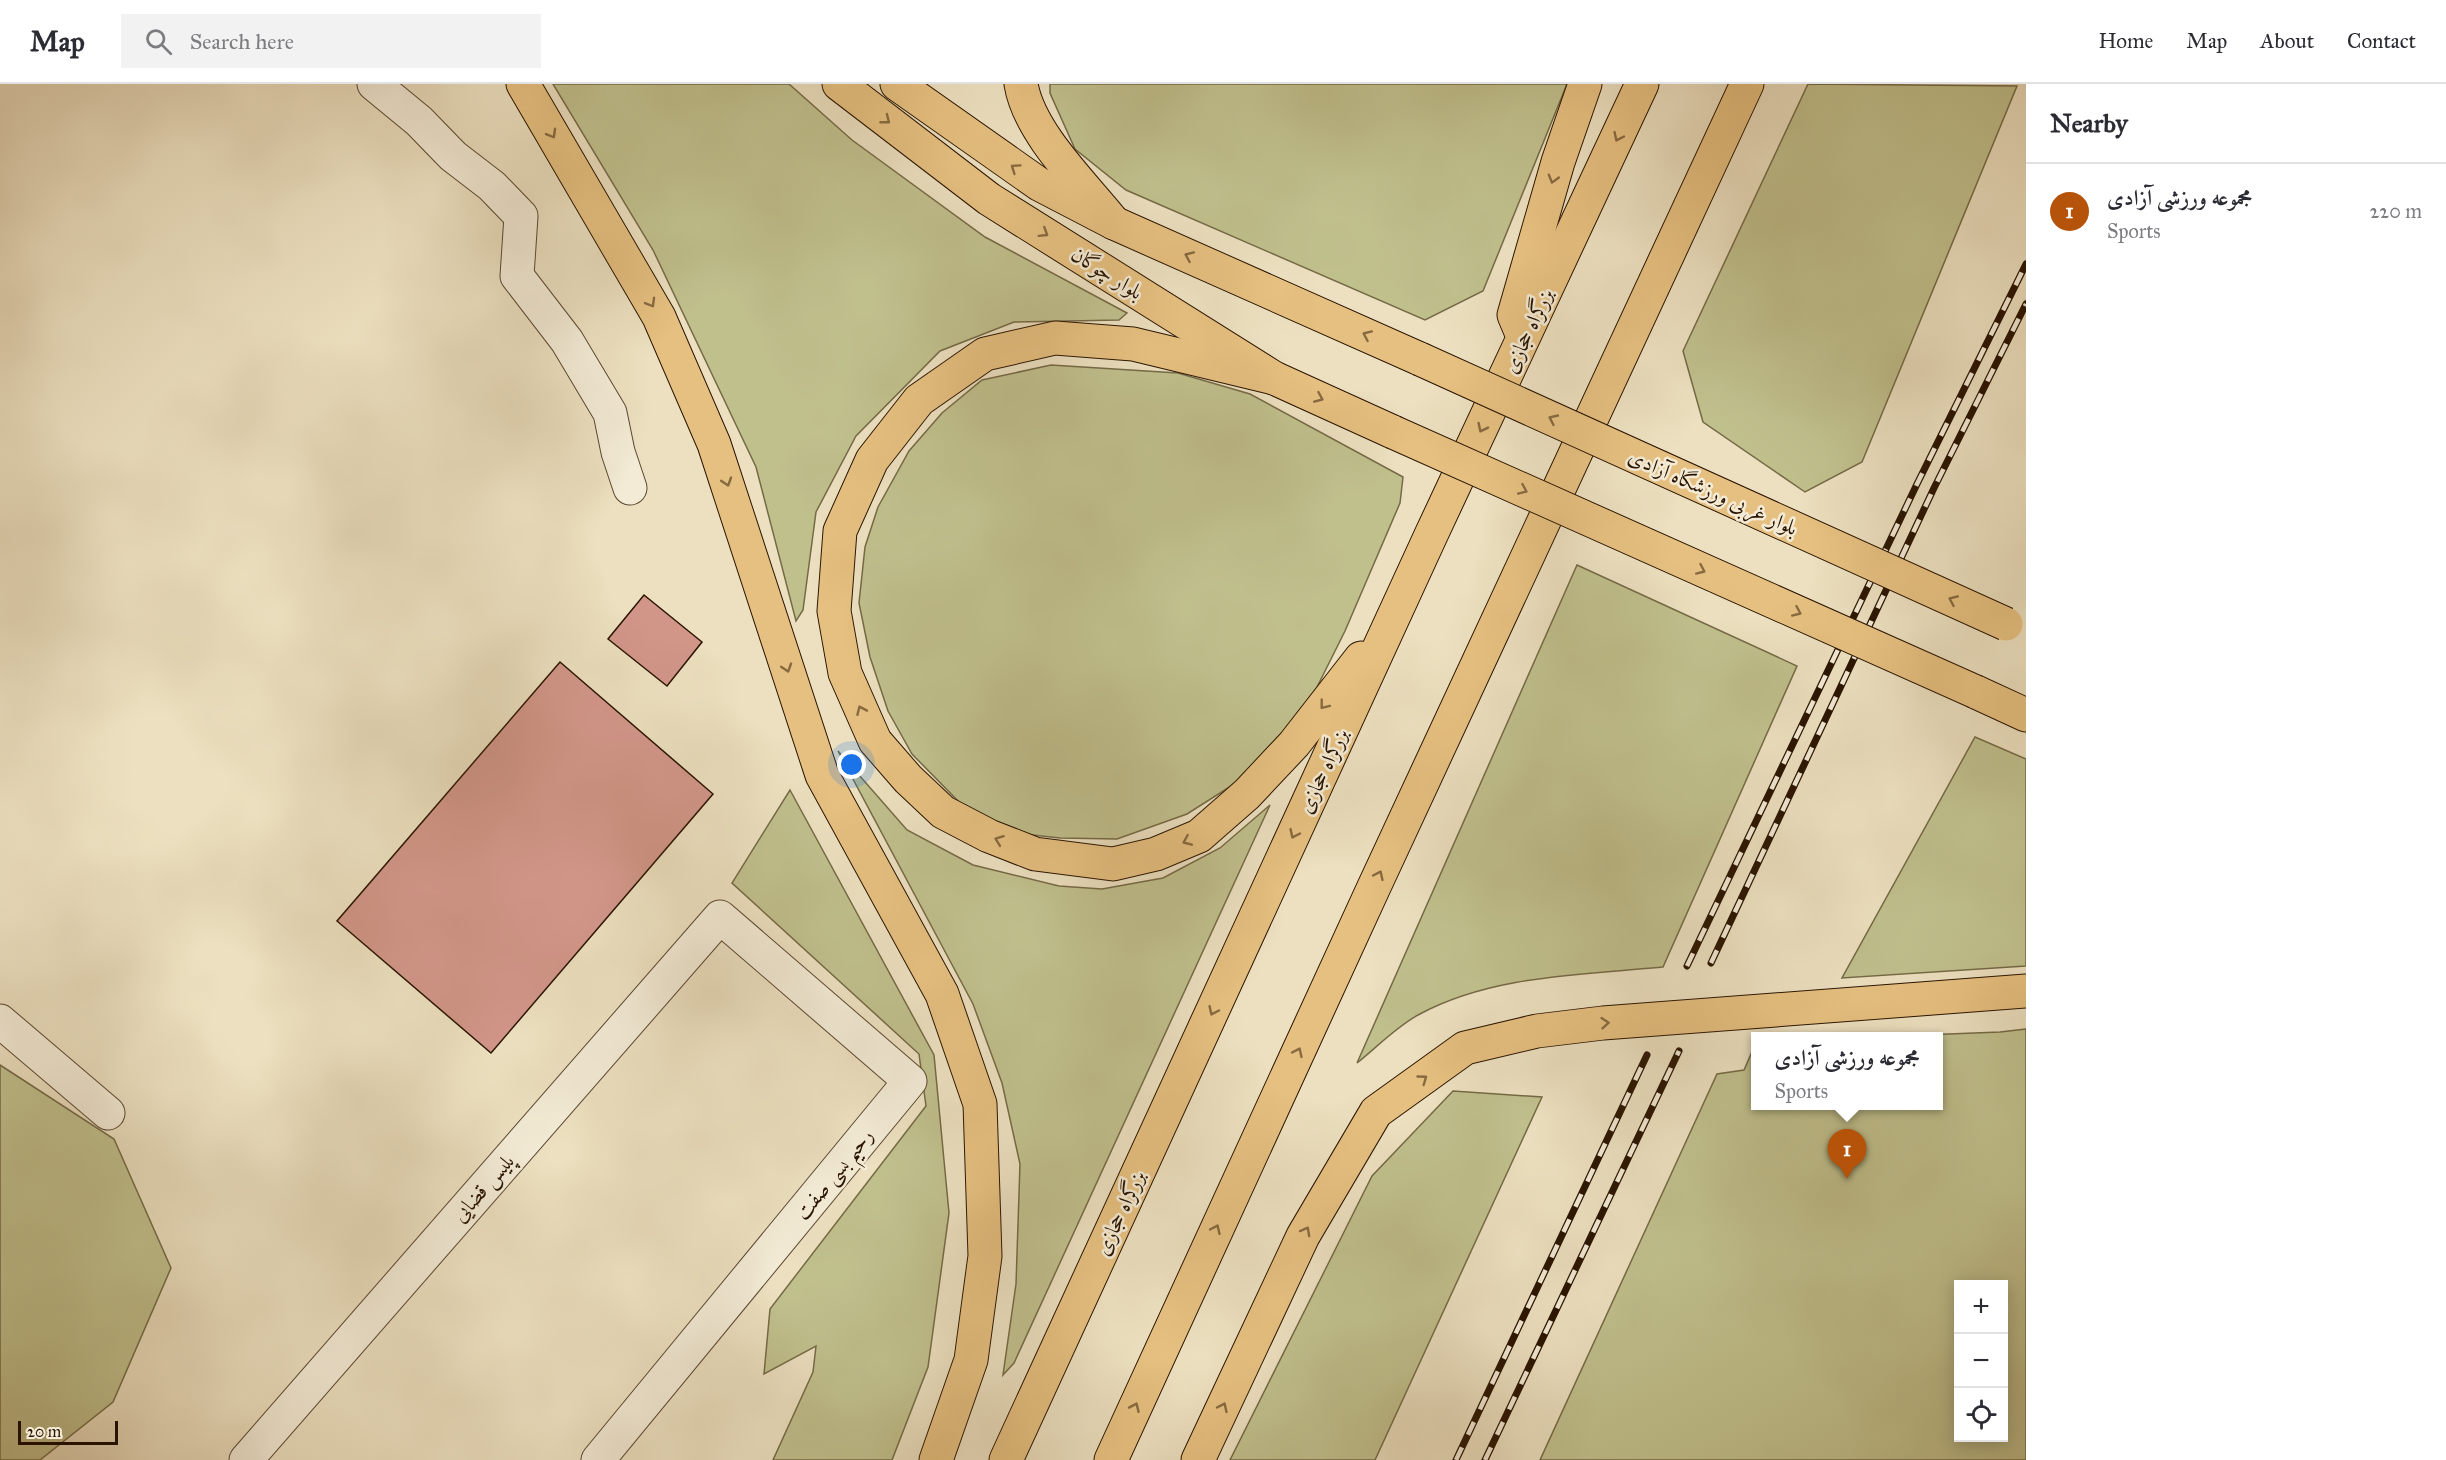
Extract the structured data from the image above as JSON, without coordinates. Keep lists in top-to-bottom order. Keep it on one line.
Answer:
{"streets":{"main road":["بلوار چوگان","بزرگراه حجازی","بلوار غربی ورزشگاه آزادی"],"street":["رحیم بسی صفت","پلیس قضایی"]},"crossings":[["رحیم بسی صفت","پلیس قضایی"]],"one_way":["بلوار چوگان","بلوار غربی ورزشگاه آزادی"],"scale_bar":"20 m","page":{"header":"Map","search":"Search here","nav":["Home","Map","About","Contact"],"heading":"Nearby","list":[{"mark":"1","name":"مجموعه ورزشی آزادی","note":"Sports","value":"220 m"}],"popup":["مجموعه ورزشی آزادی","Sports"],"pins":"1","map_buttons":["+","−"],"scale":"20 m"}}
